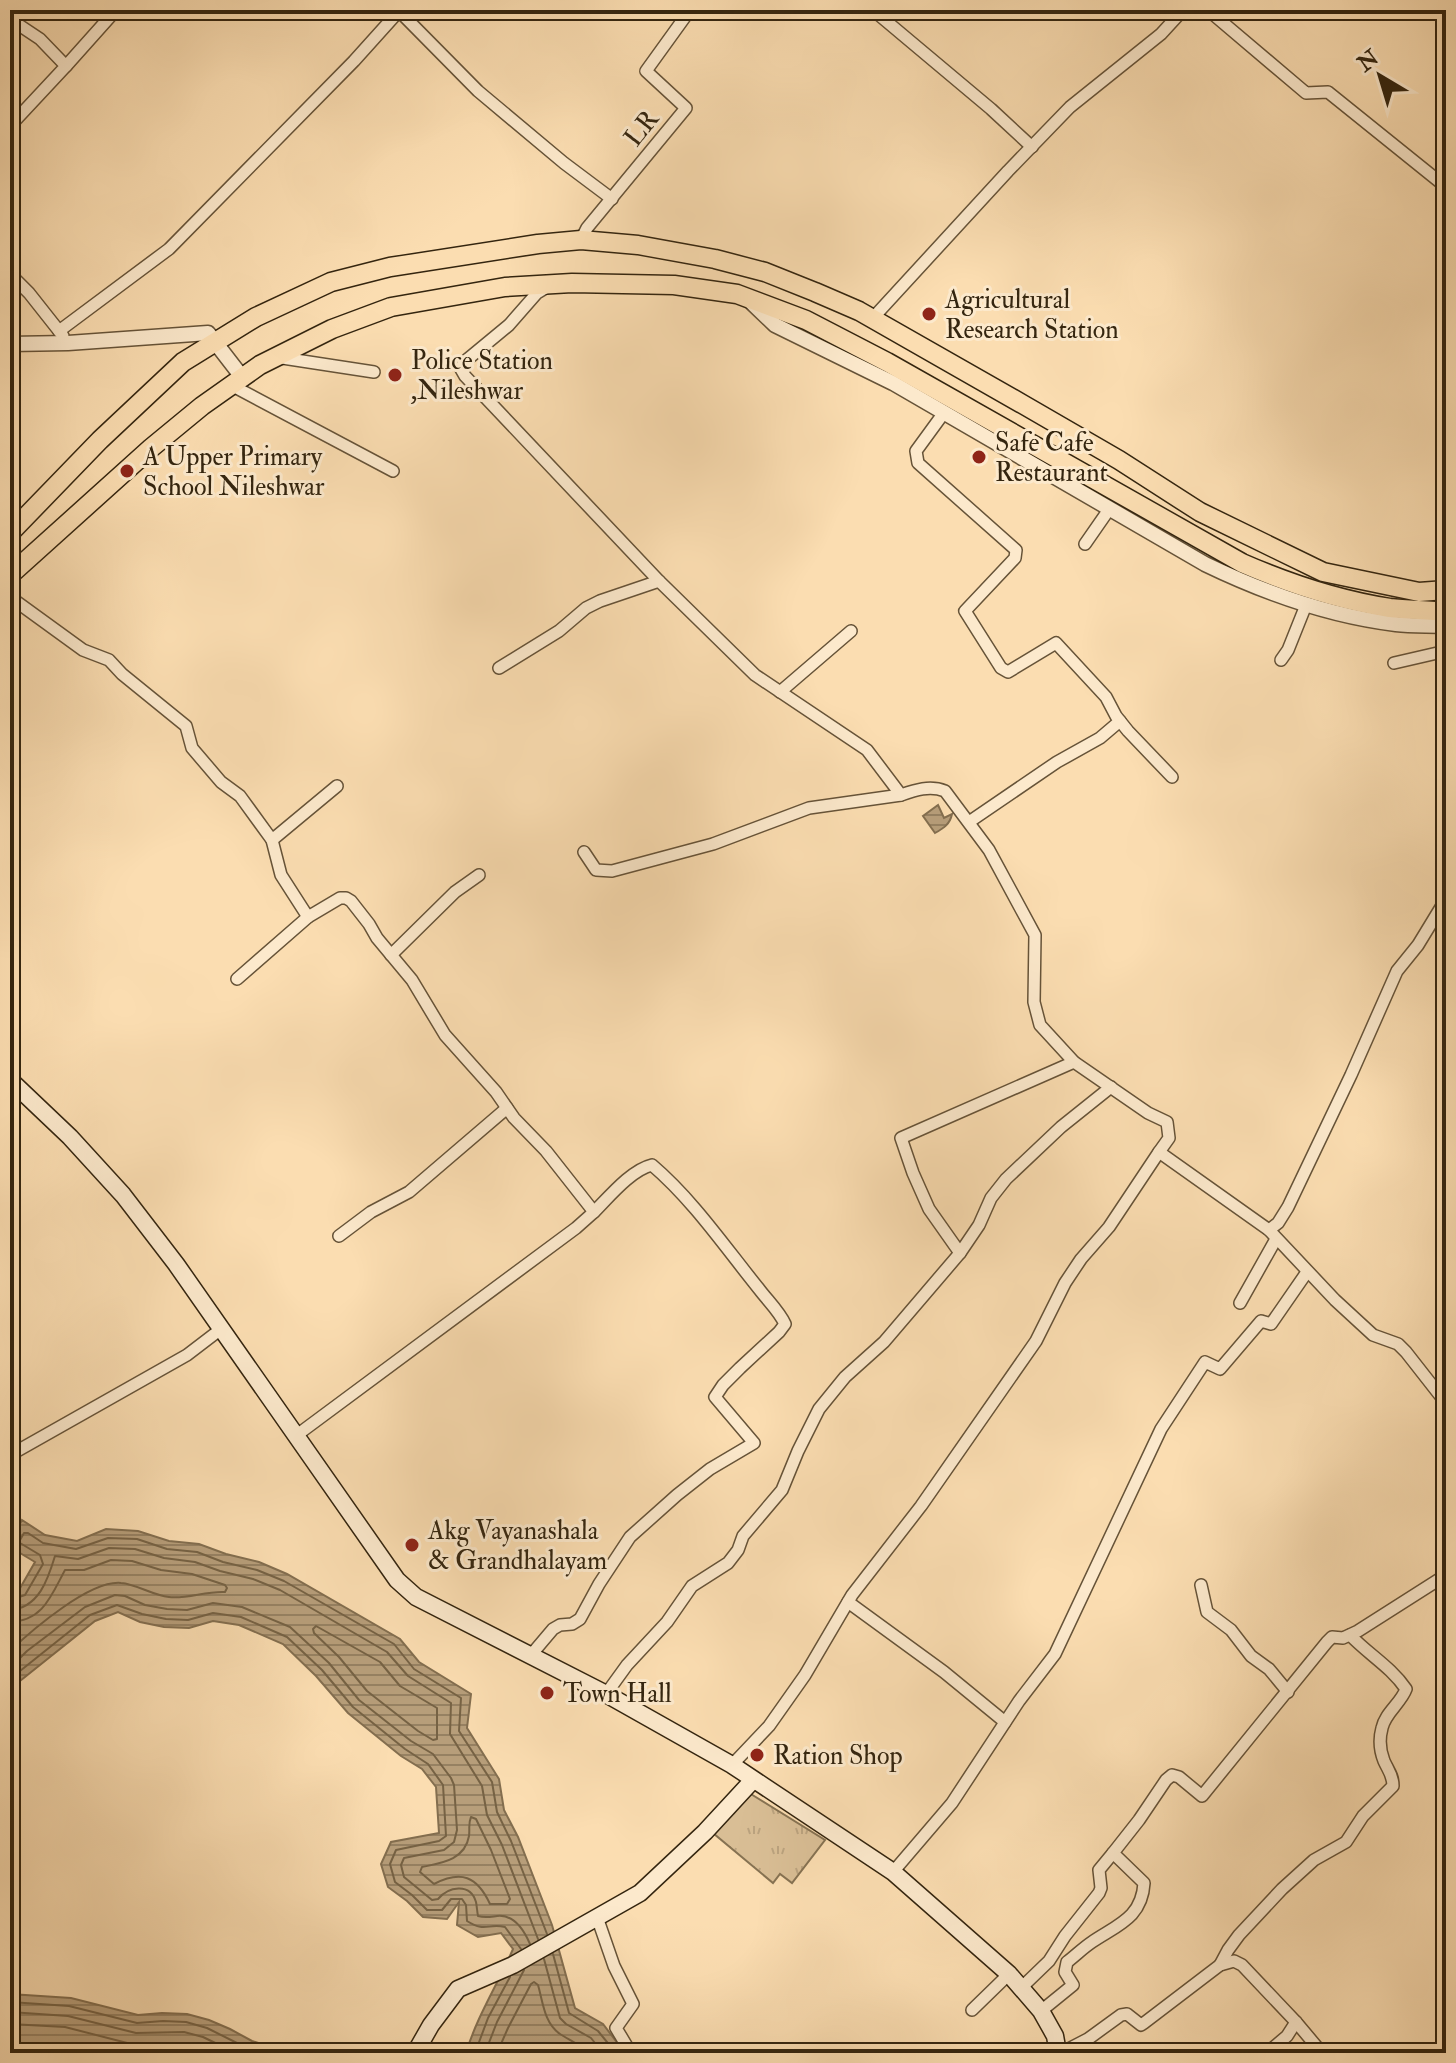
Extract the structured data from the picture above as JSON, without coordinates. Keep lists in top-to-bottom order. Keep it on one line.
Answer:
{"streets":{"street":["LR"]},"places":["Agricultural Research Station","Police Station ,Nileshwar","Safe Cafe Restaurant","A Upper Primary School Nileshwar","Akg Vayanashala & Grandhalayam","Town Hall","Ration Shop"],"north":"top left"}
